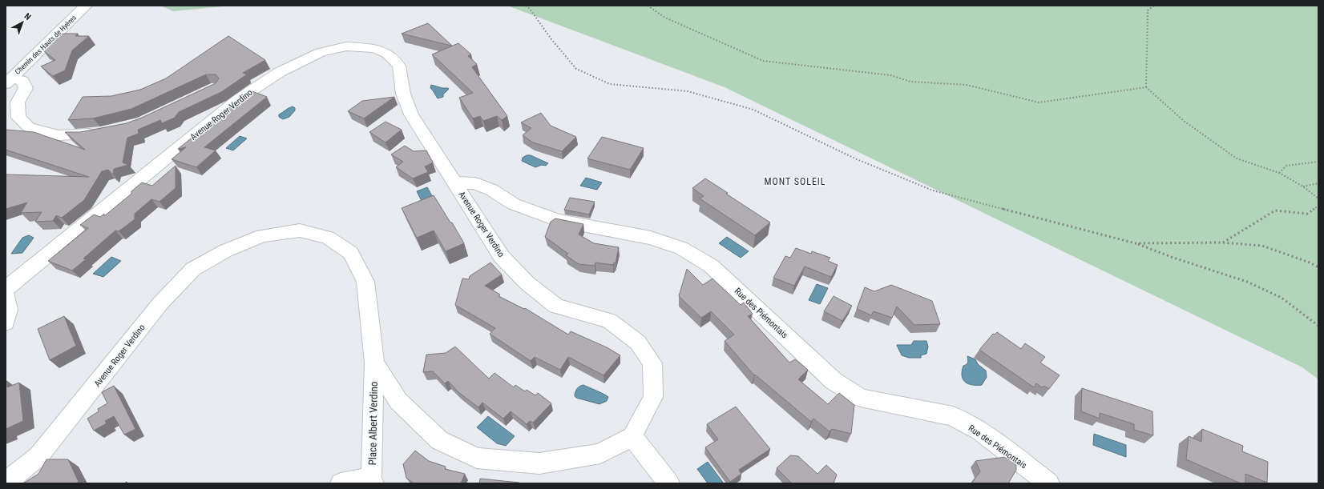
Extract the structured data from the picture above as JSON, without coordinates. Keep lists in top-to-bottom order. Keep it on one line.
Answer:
{"streets":{"street":["Chemin des Hauts de Hyères","Avenue Roger Verdino","Rue des Piémontais","Place Albert Verdino"]},"crossings":[["Avenue Roger Verdino","Rue des Piémontais"],["Avenue Roger Verdino","Place Albert Verdino"]],"districts":["MONT SOLEIL"],"north":"top right"}
